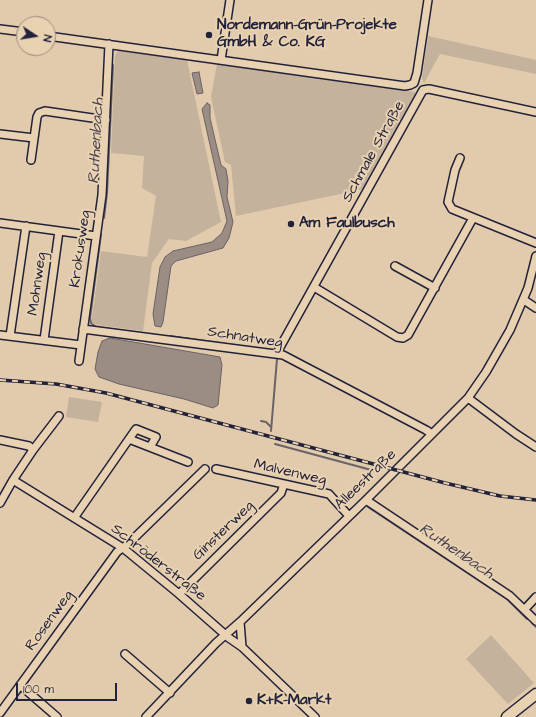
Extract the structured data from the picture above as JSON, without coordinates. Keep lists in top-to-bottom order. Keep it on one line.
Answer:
{"streets":{"street":["Schmale Straße","Krokusweg","Mohnweg","Schnatweg","Malvenweg","Alleestraße","Ginsterweg","Schröderstraße","Rosenweg"]},"crossings":[["Schmale Straße","Schnatweg"],["Krokusweg","Schnatweg"],["Schnatweg","Alleestraße"],["Malvenweg","Alleestraße"],["Malvenweg","Ginsterweg"],["Alleestraße","Schröderstraße"],["Ginsterweg","Schröderstraße"],["Schröderstraße","Rosenweg"]],"water":["Ruthenbach"],"places":["Nordemann-Grün-Projekte GmbH & Co. KG","Am Faulbusch","K+K-Markt"],"scale_bar":"100 m","north":"right"}
